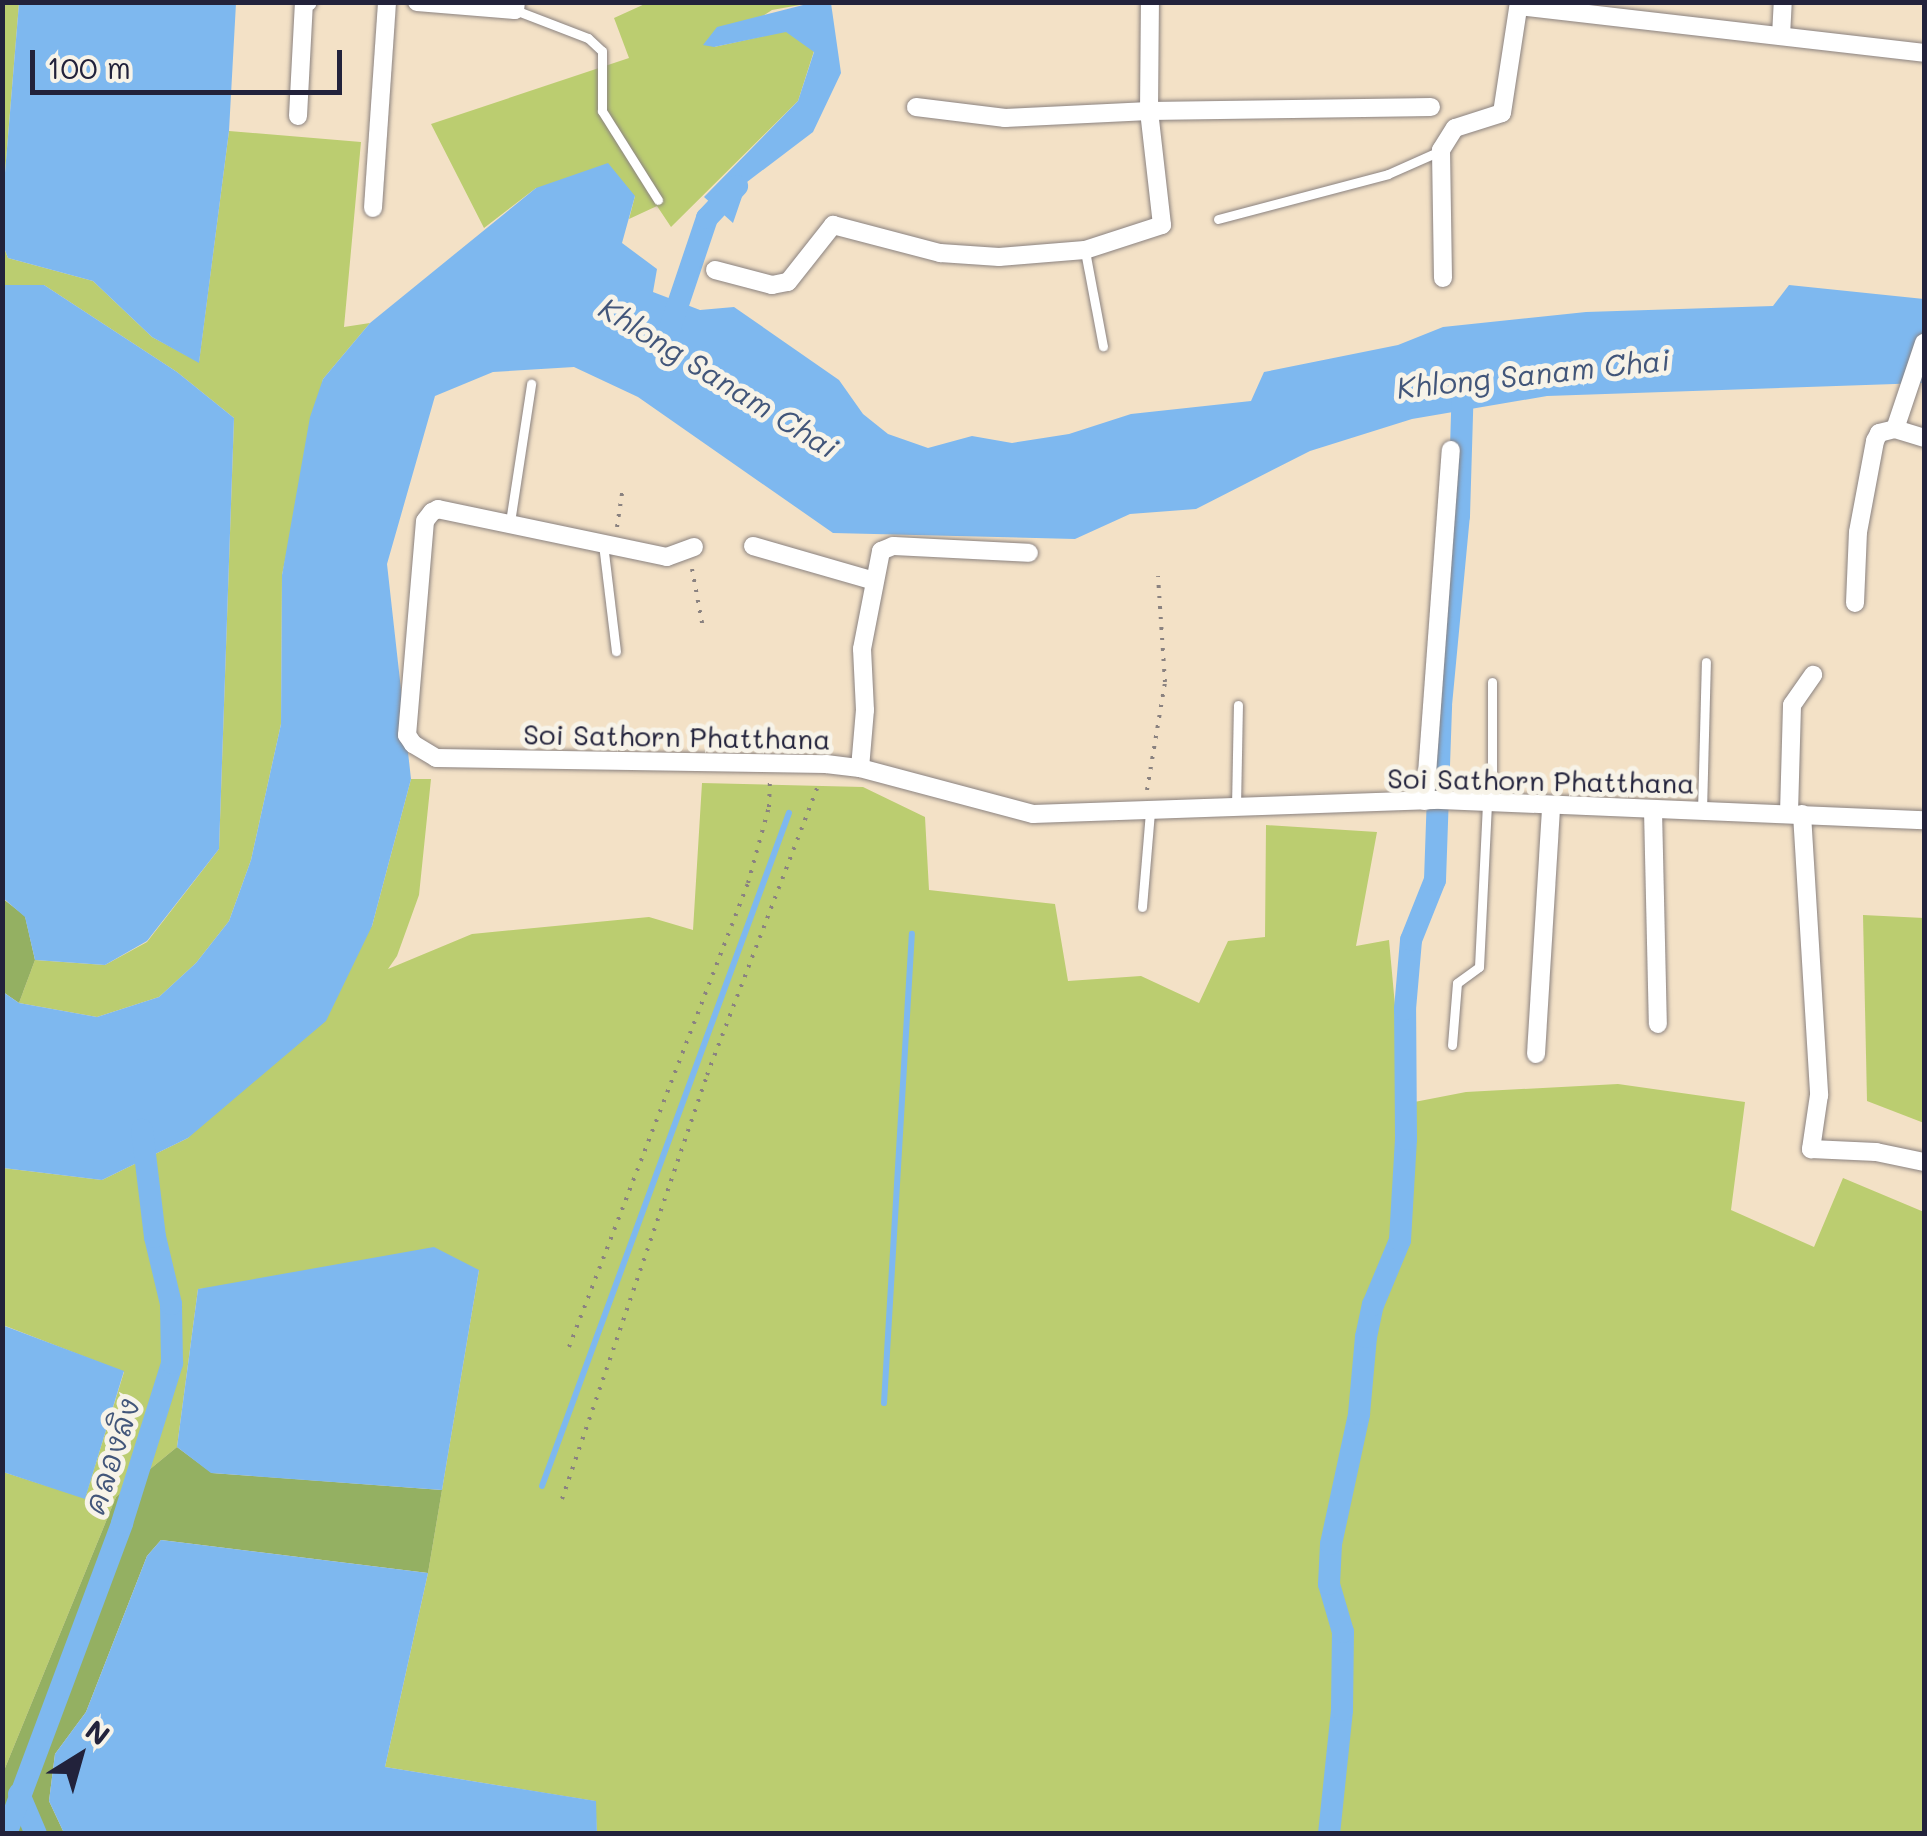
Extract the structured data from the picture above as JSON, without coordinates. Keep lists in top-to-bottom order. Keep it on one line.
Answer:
{"streets":{"street":["Soi Sathorn Phatthana"]},"water":["Khlong Sanam Chai","คลองลิง"],"scale_bar":"100 m","north":"top right"}
